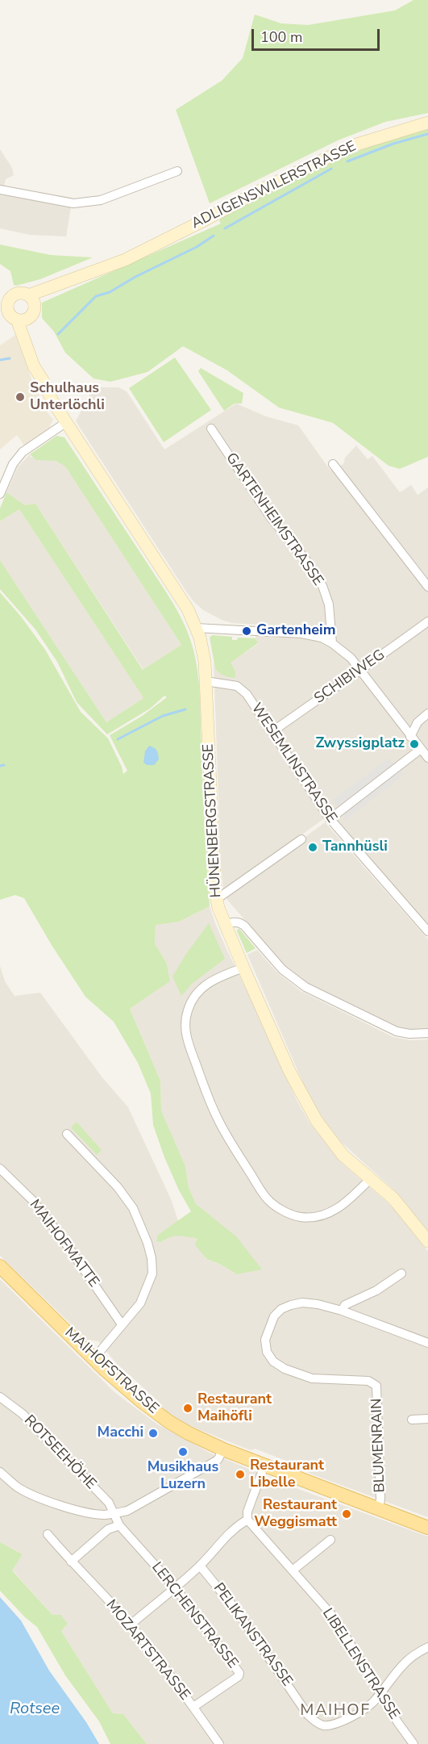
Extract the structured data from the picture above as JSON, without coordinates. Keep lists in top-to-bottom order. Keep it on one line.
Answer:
{"streets":{"main road":["MAIHOFSTRASSE"],"street":["ADLIGENSWILERSTRASSE","GARTENHEIMSTRASSE","SCHIBIWEG","WESEMLINSTRASSE","HÜNENBERGSTRASSE","MAIHOFMATTE","BLUMENRAIN","ROTSEEHÖHE","LERCHENSTRASSE","PELIKANSTRASSE","MOZARTSTRASSE","LIBELLENSTRASSE"]},"crossings":[["ADLIGENSWILERSTRASSE","HÜNENBERGSTRASSE"],["SCHIBIWEG","WESEMLINSTRASSE"],["WESEMLINSTRASSE","HÜNENBERGSTRASSE"],["MAIHOFSTRASSE","BLUMENRAIN"],["ROTSEEHÖHE","LERCHENSTRASSE"],["LERCHENSTRASSE","MOZARTSTRASSE"],["PELIKANSTRASSE","LIBELLENSTRASSE"]],"districts":["MAIHOF"],"water":["Rotsee"],"places":["Schulhaus Unterlöchli","Gartenheim","Zwyssigplatz","Tannhüsli","Restaurant Maihöfli","Macchi","Musikhaus Luzern","Restaurant Libelle","Restaurant Weggismatt"],"scale_bar":"100 m"}
